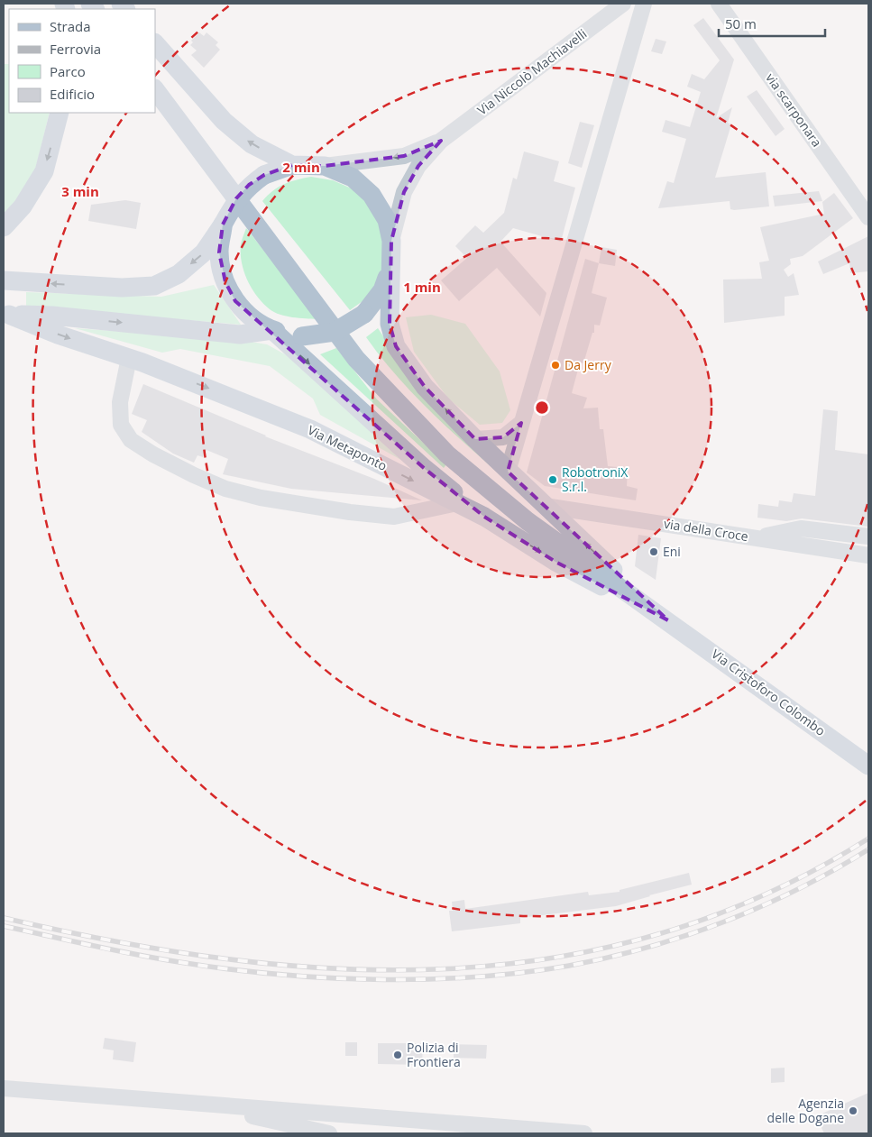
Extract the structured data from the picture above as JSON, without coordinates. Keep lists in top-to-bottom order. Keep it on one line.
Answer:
{"streets":{"main road":["Via Metaponto","Via Cristoforo Colombo"],"street":["Via Niccolò Machiavelli","via scarponara","via della Croce"]},"crossings":[["Via Metaponto","Via Cristoforo Colombo"]],"places":["Da Jerry","RobotroniX S.r.l.","Eni","Polizia di Frontiera","Agenzia delle Dogane"],"legend":["Strada","Ferrovia","Parco","Edificio"],"scale_bar":"50 m","rings":["2 min","3 min","1 min"]}
